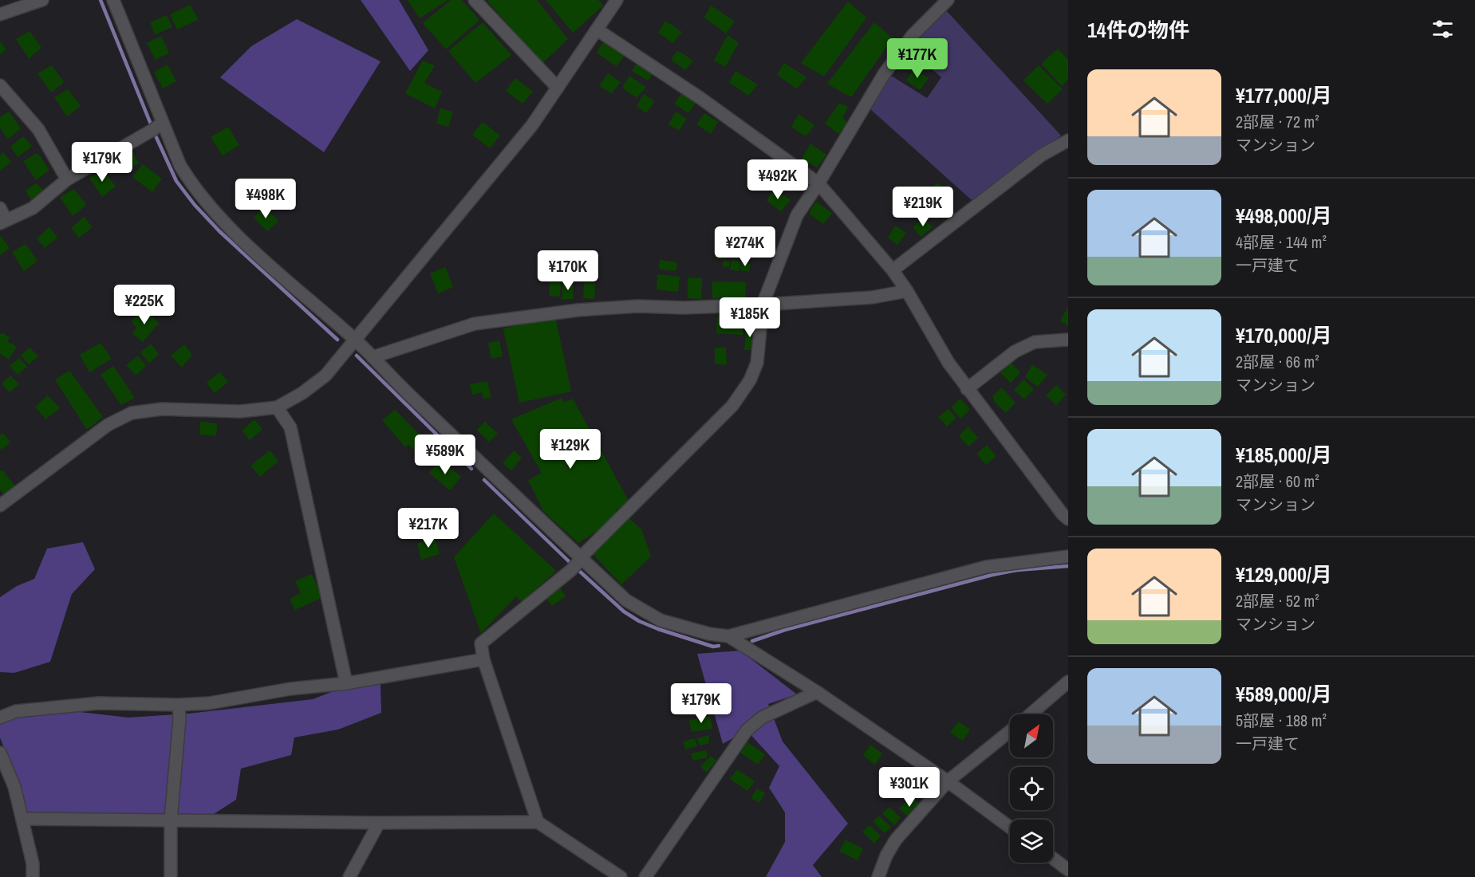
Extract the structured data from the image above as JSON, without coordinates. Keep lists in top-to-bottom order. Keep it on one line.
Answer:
{"north":"top right","page":{"heading":"14件の物件","price":["¥177K","¥179K","¥492K","¥498K","¥219K","¥274K","¥170K","¥225K","¥185K","¥129K","¥589K","¥217K","¥179K","¥301K"],"list":[{"name":"¥177,000/月","note":"2部屋 · 72 m² · マンション"},{"name":"¥498,000/月","note":"4部屋 · 144 m² · 一戸建て"},{"name":"¥170,000/月","note":"2部屋 · 66 m² · マンション"},{"name":"¥185,000/月","note":"2部屋 · 60 m² · マンション"},{"name":"¥129,000/月","note":"2部屋 · 52 m² · マンション"},{"name":"¥589,000/月","note":"5部屋 · 188 m² · 一戸建て"}]}}
